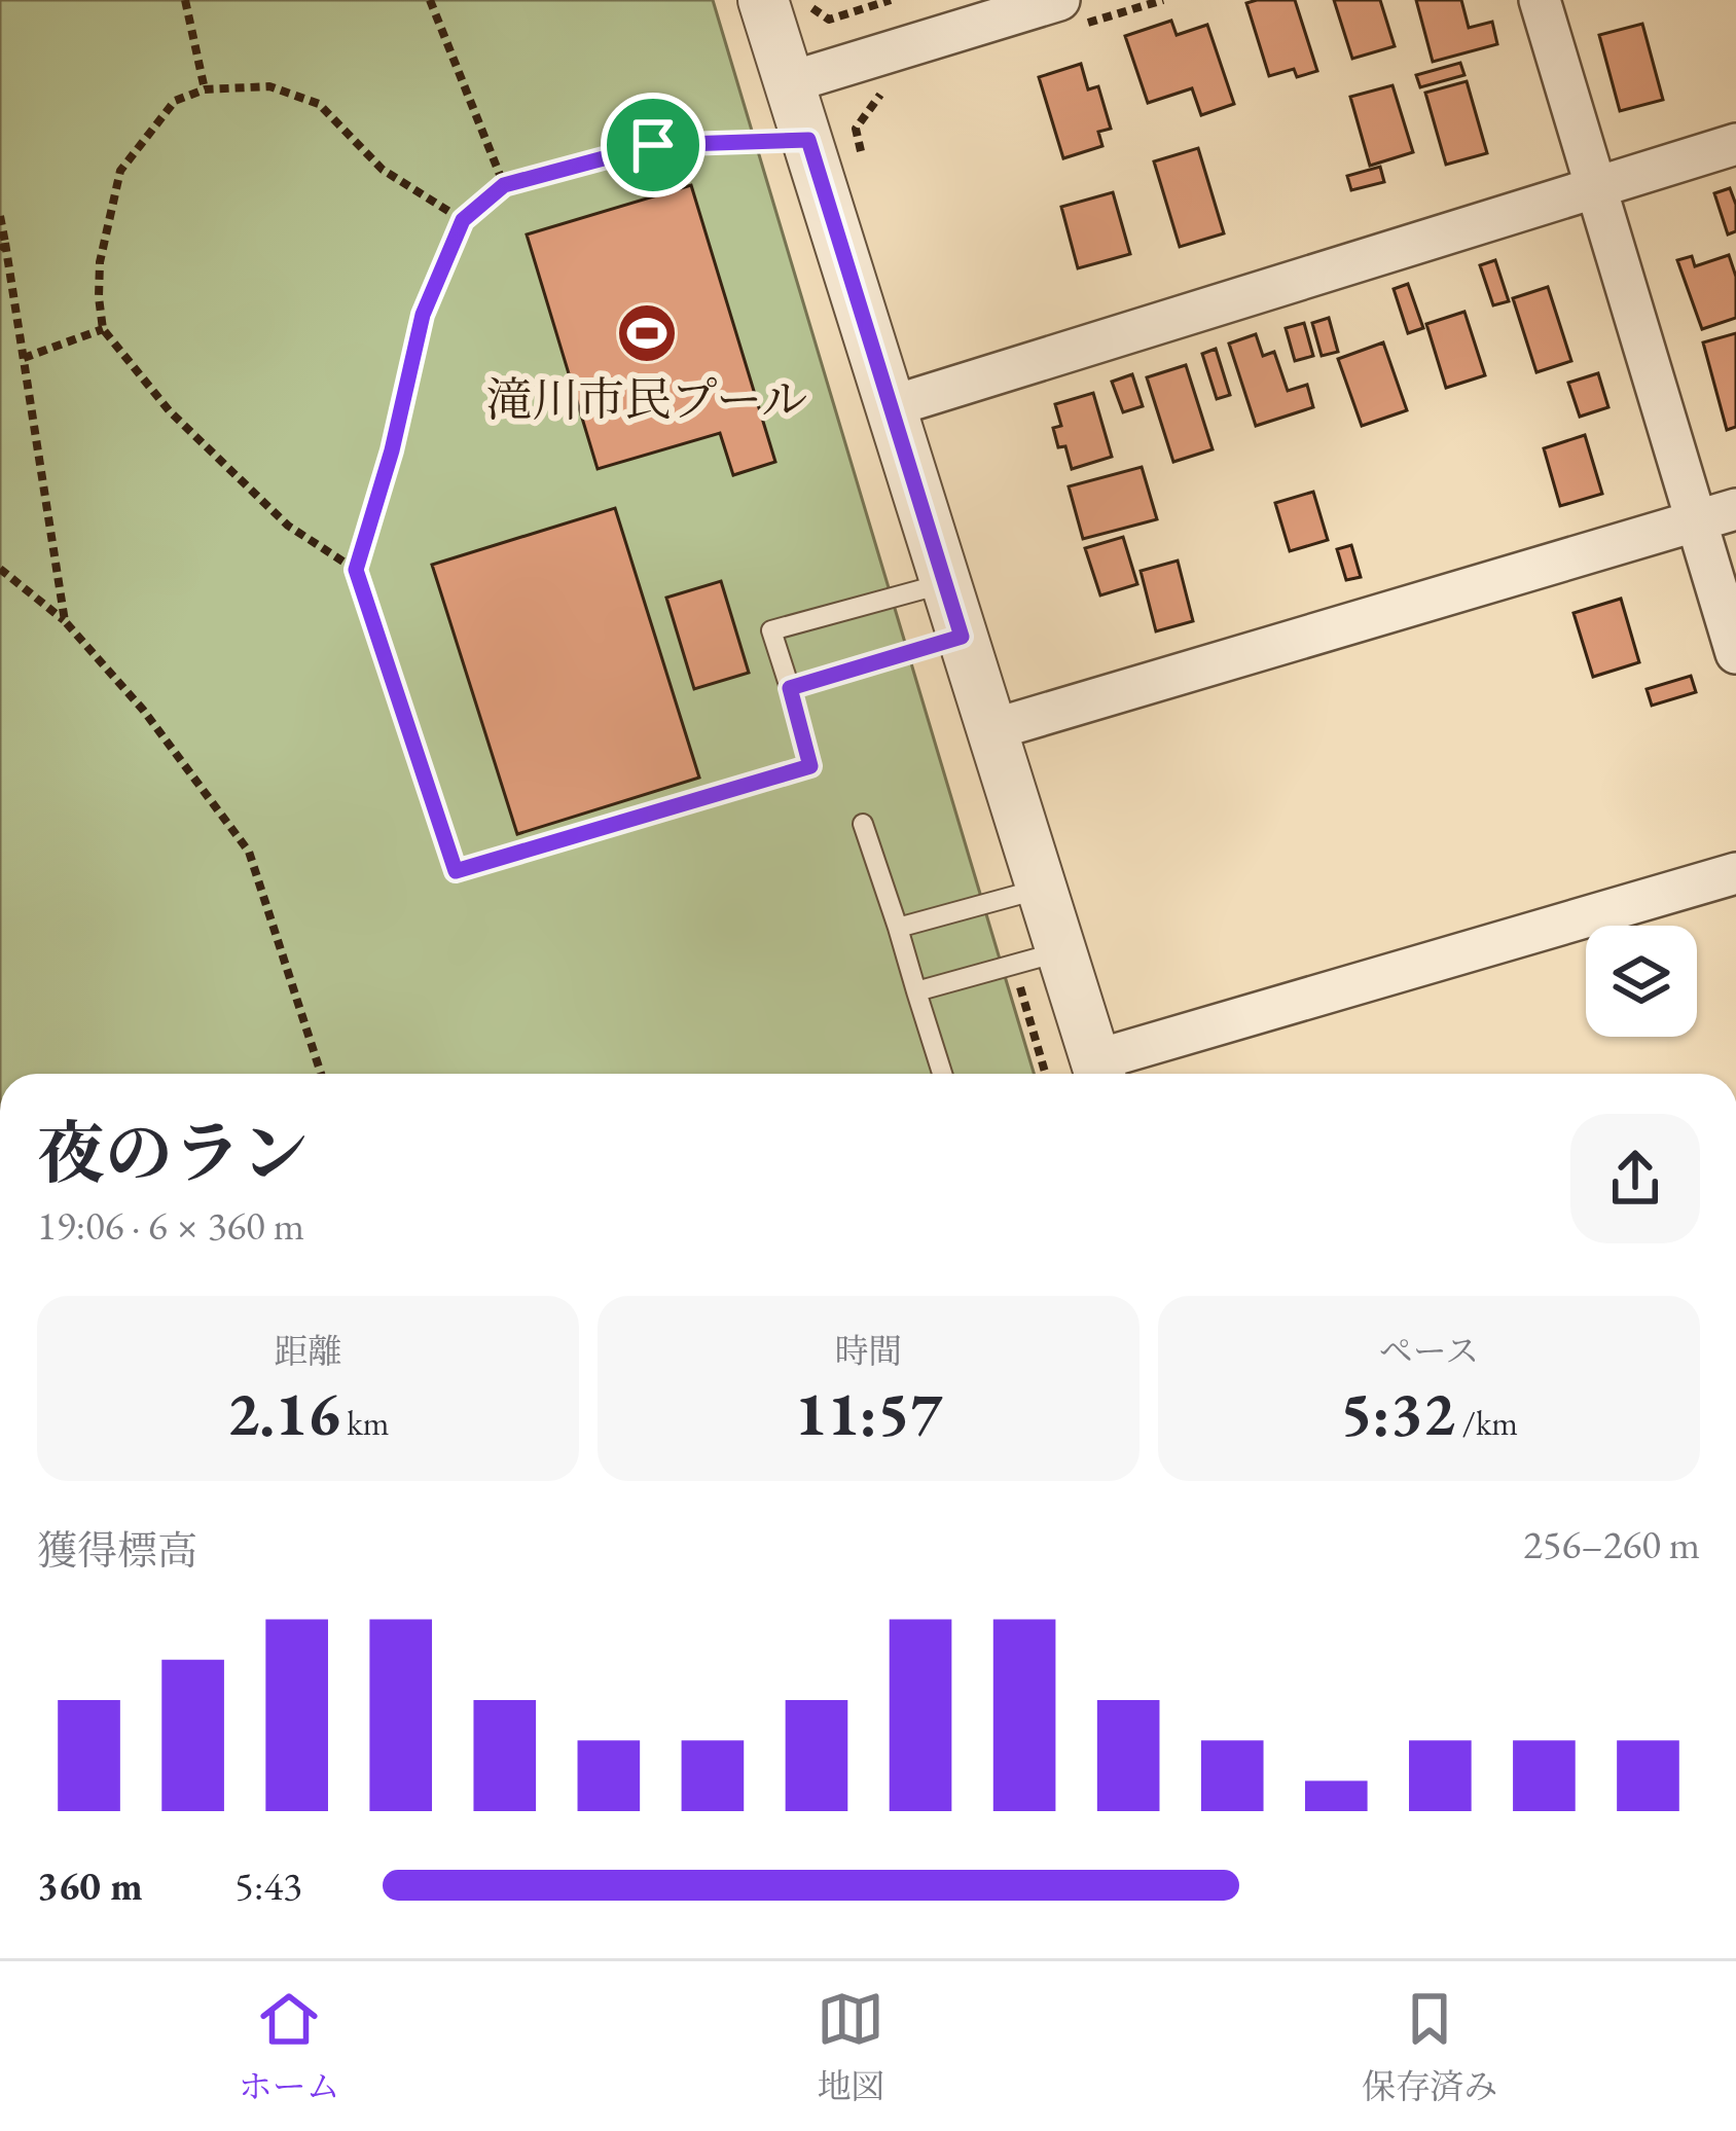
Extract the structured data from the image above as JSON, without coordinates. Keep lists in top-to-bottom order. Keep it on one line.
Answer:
{"places":{"sports":["滝川市民プール"]},"page":{"heading":["夜のラン","19:06 · 6 × 360 m"],"stats":[["距離","2.16 km"],["時間","11:57"],["ペース","5:32 /km"]],"chart":["獲得標高","256–260 m"],"list":[{"name":"360 m","note":"5:43"}],"tabs":["ホーム","地図","保存済み"]}}
